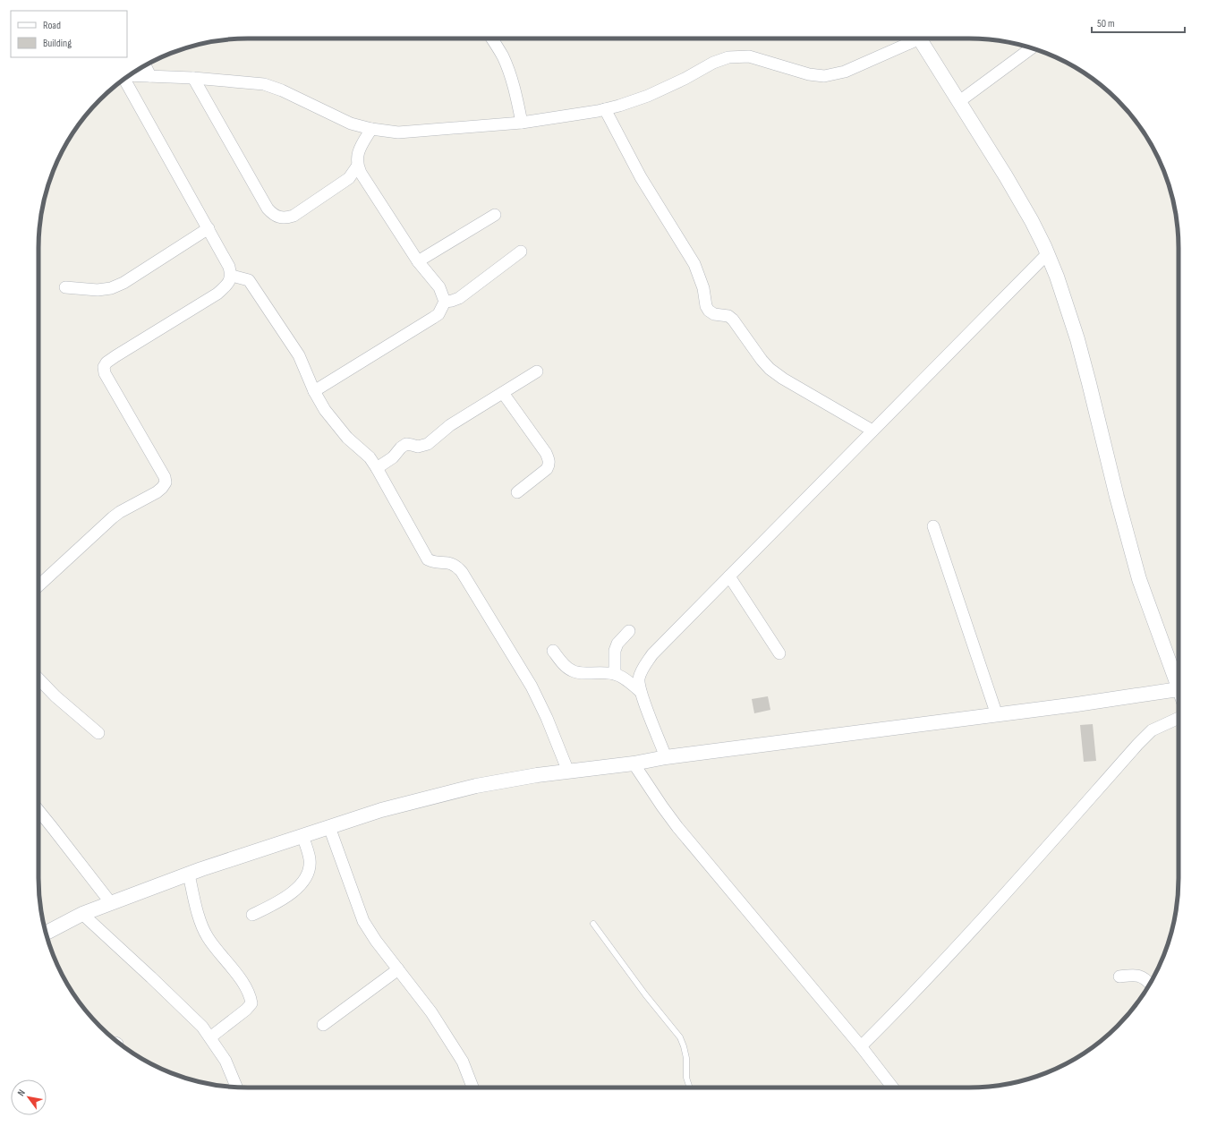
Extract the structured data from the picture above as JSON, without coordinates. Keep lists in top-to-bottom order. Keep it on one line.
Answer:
{"legend":["Road","Building"],"scale_bar":"50 m","north":"top left"}
